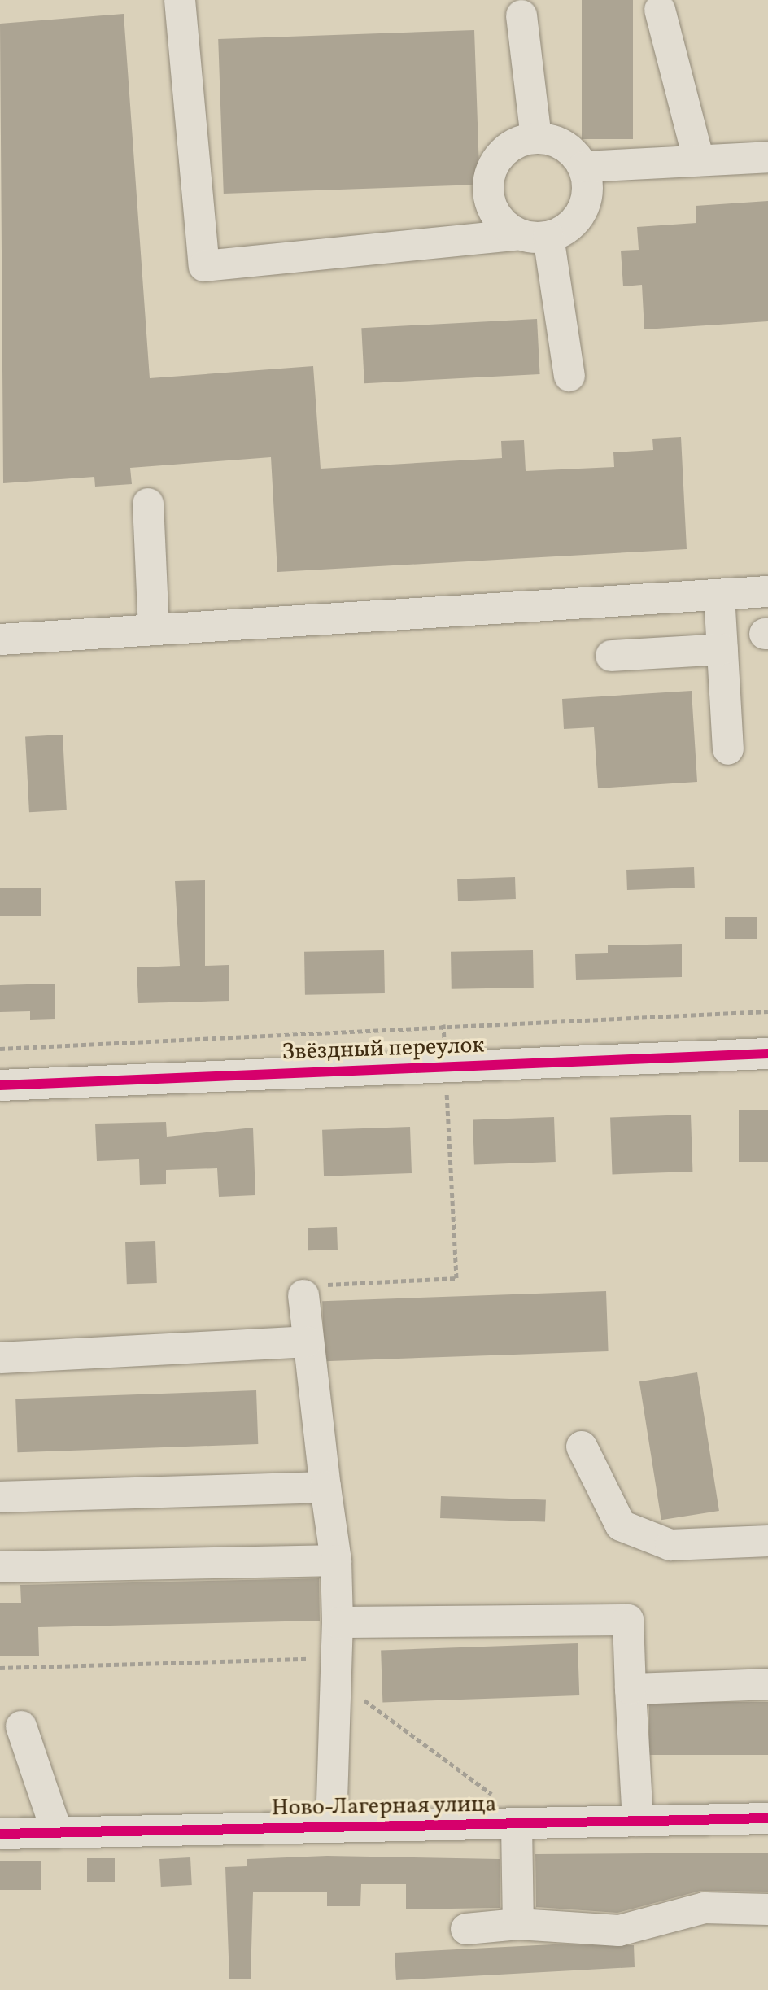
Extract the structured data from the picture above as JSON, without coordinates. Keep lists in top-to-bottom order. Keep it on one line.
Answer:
{"streets":{"street":["Звёздный переулок","Ново-Лагерная улица"]}}
